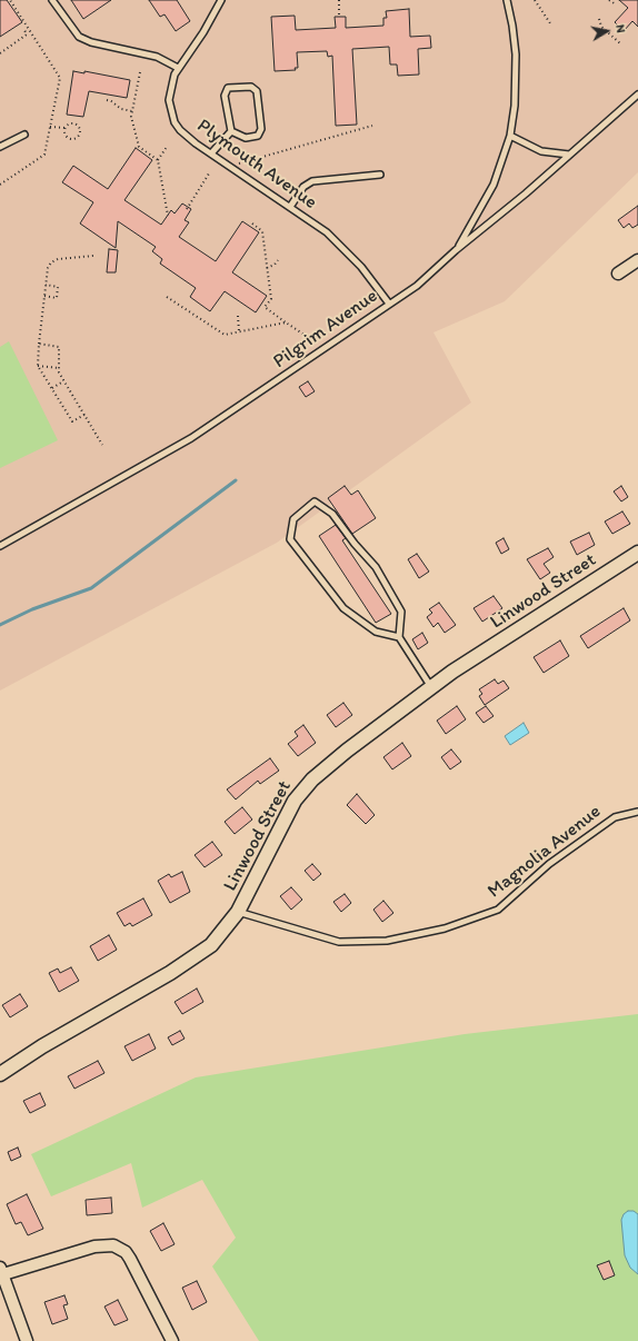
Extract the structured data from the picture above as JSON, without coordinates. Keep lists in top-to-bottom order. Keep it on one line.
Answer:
{"streets":{"street":["Linwood Street"],"lane":["Plymouth Avenue","Pilgrim Avenue","Magnolia Avenue"]},"crossings":[["Plymouth Avenue","Pilgrim Avenue"],["Linwood Street","Magnolia Avenue"]],"north":"right"}
